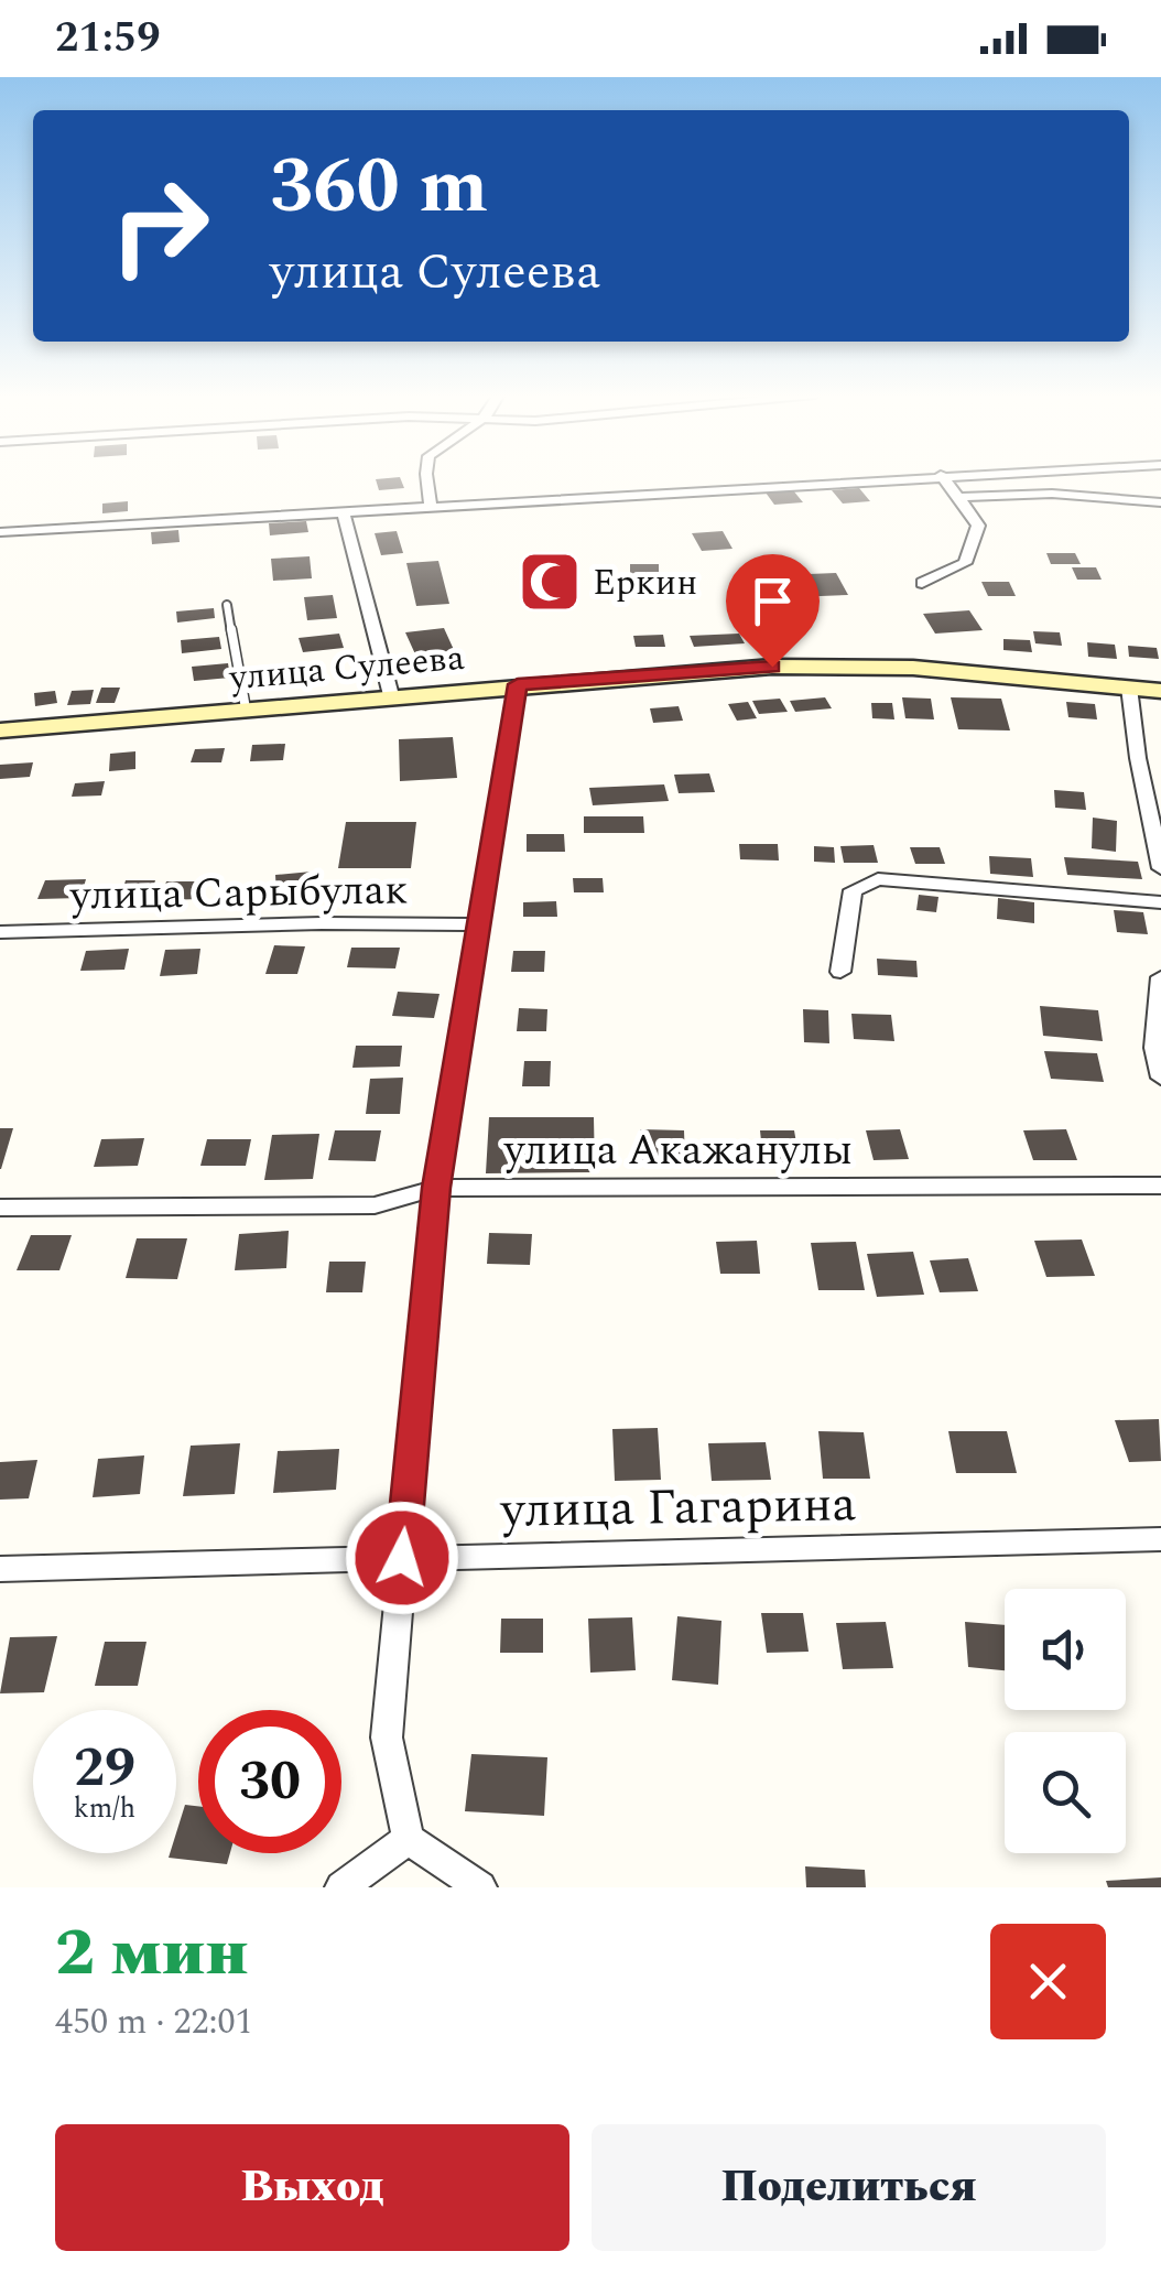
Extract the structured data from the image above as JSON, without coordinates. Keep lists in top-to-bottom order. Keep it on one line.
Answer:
{"streets":{"main road":["улица Сулеева"],"street":["улица Сарыбулак","улица Акажанулы","улица Гагарина"]},"places":{"mosque":["Еркин"]},"page":{"status":"21:59","turn":["360 m","улица Сулеева"],"speed":"29 km/h","limit":"30","heading":["2 мин","450 m · 22:01"],"buttons":["Выход","Поделиться"]}}
